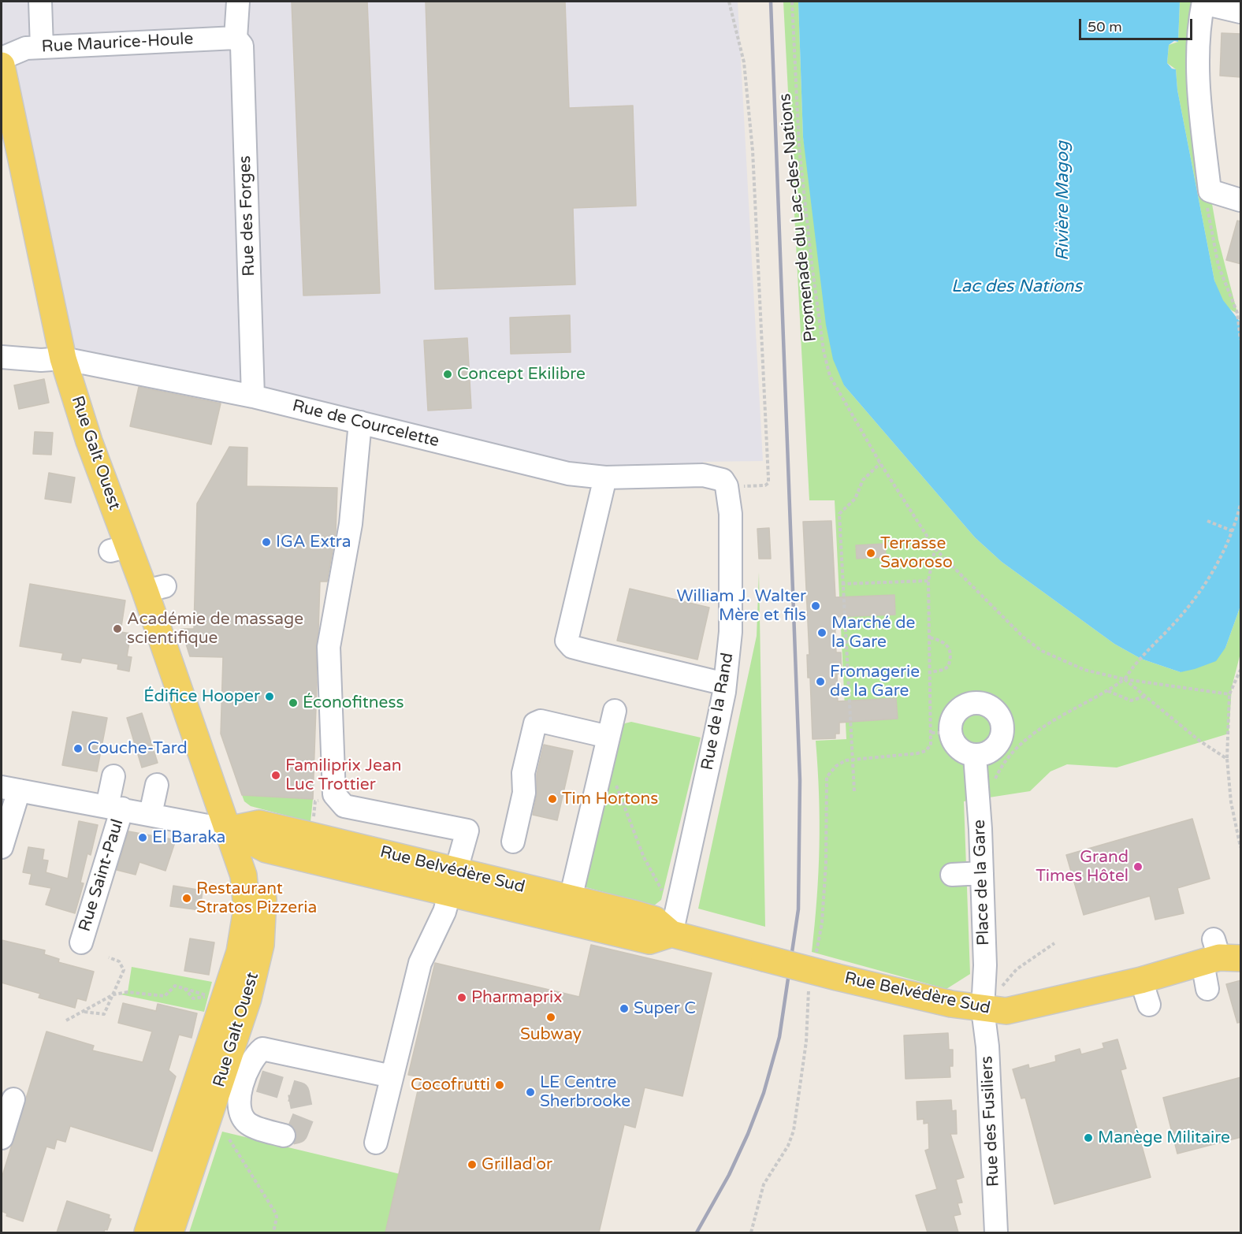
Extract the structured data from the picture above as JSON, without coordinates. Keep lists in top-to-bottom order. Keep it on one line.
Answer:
{"streets":{"main road":["Rue Galt Ouest","Rue Belvédère Sud"],"street":["Rue Maurice-Houle","Rue des Forges","Rue de Courcelette","Rue de la Rand","Rue Saint-Paul","Place de la Gare","Rue des Fusiliers"],"path":["Promenade du Lac-des-Nations"]},"crossings":[["Rue Maurice-Houle","Rue des Forges"],["Rue des Forges","Rue de Courcelette"],["Rue de Courcelette","Rue Galt Ouest"],["Rue de Courcelette","Rue de la Rand"],["Rue Galt Ouest","Rue Belvédère Sud"],["Rue de la Rand","Rue Belvédère Sud"],["Rue Belvédère Sud","Rue Saint-Paul"],["Rue Belvédère Sud","Place de la Gare"],["Rue Belvédère Sud","Rue des Fusiliers"],["Place de la Gare","Rue des Fusiliers"]],"water":["Rivière Magog","Lac des Nations"],"places":["Concept Ekilibre","IGA Extra","Terrasse Savoroso","William J. Walter Mère et fils","Académie de massage scientifique","Marché de la Gare","Fromagerie de la Gare","Édifice Hooper","Éconofitness","Couche-Tard","Familiprix Jean Luc Trottier","Tim Hortons","El Baraka","Grand Times Hôtel","Restaurant Stratos Pizzeria","Pharmaprix","Super C","Subway","Cocofrutti","LE Centre Sherbrooke","Manège Militaire","Grillad'or"],"scale_bar":"50 m"}
